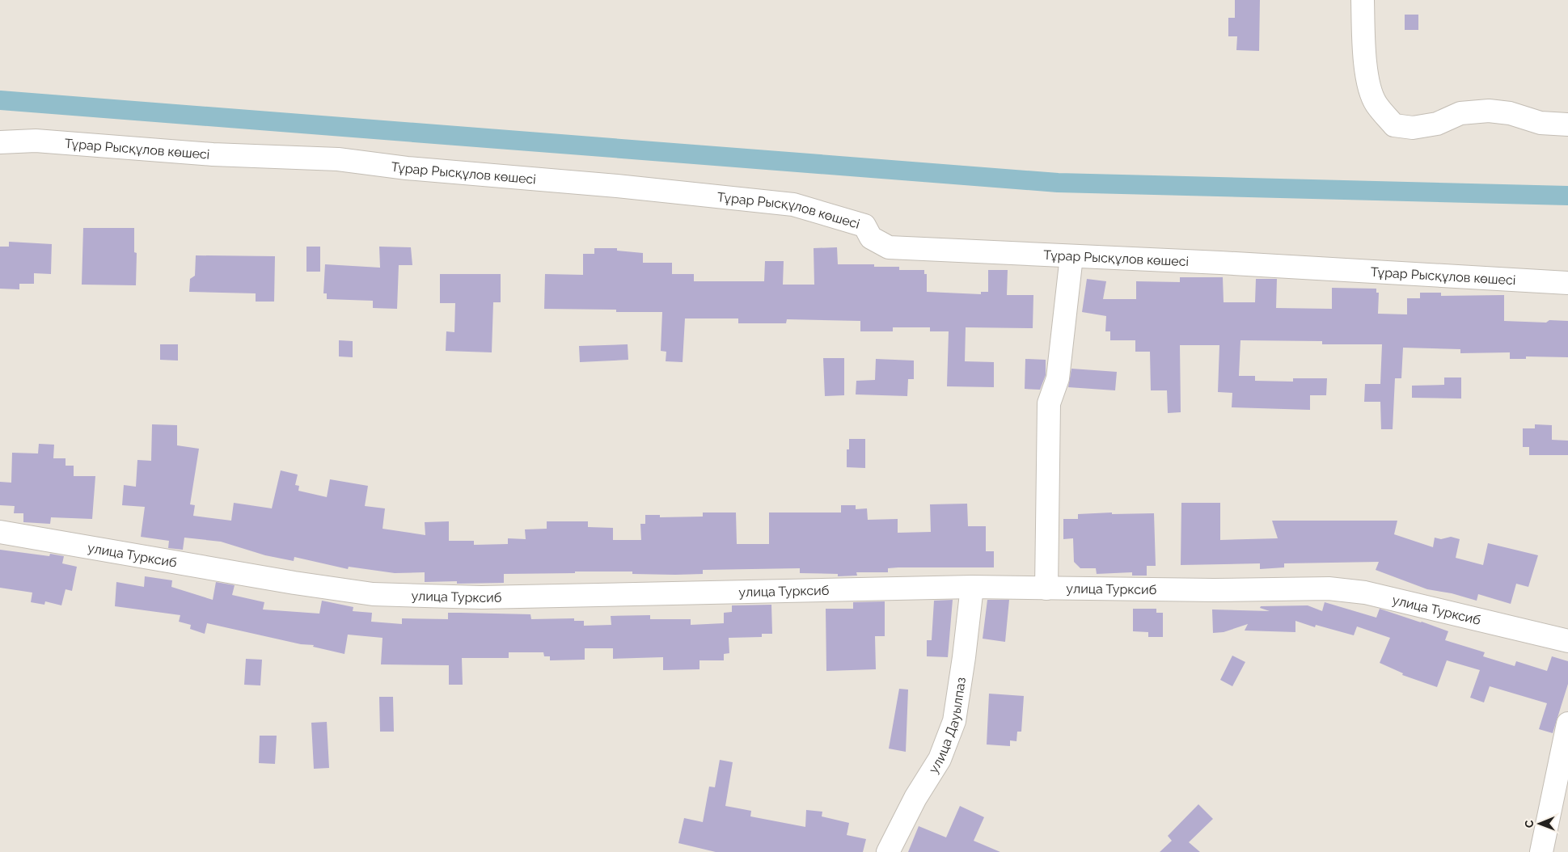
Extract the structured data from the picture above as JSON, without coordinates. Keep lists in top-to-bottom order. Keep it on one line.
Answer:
{"streets":{"street":["Тұрар Рысқұлов көшесі","улица Турксиб","улица Дауылпаз"]},"crossings":[["улица Турксиб","улица Дауылпаз"]],"north":"left"}
